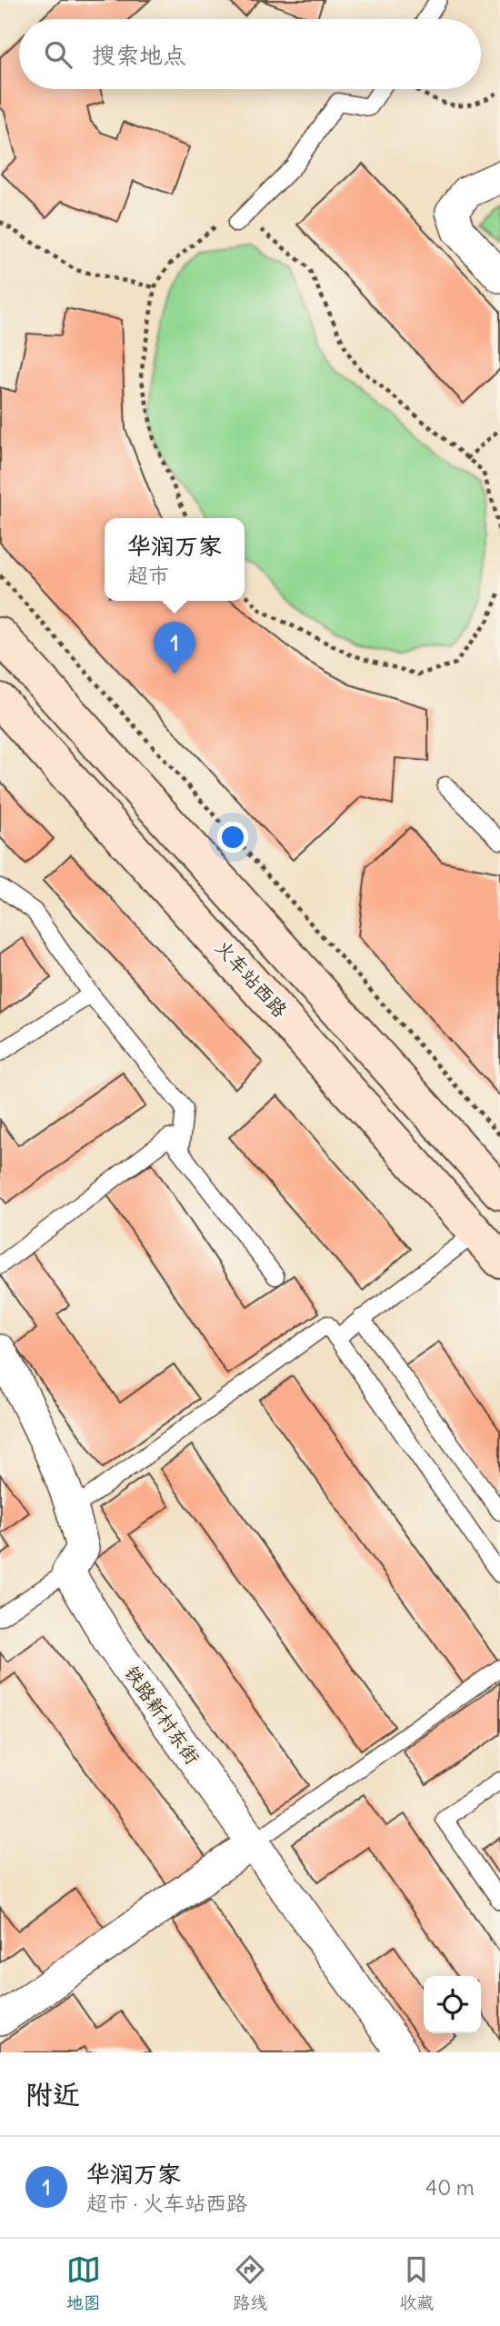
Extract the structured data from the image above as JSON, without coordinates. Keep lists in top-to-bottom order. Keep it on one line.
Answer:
{"streets":{"main road":["火车站西路"],"street":["铁路新村东街"]},"page":{"search":"搜索地点","popup":["华润万家","超市"],"pins":"1","heading":"附近","list":[{"mark":"1","name":"华润万家","note":"超市 · 火车站西路","value":"40 m"}],"nav":["地图","路线","收藏"]}}
